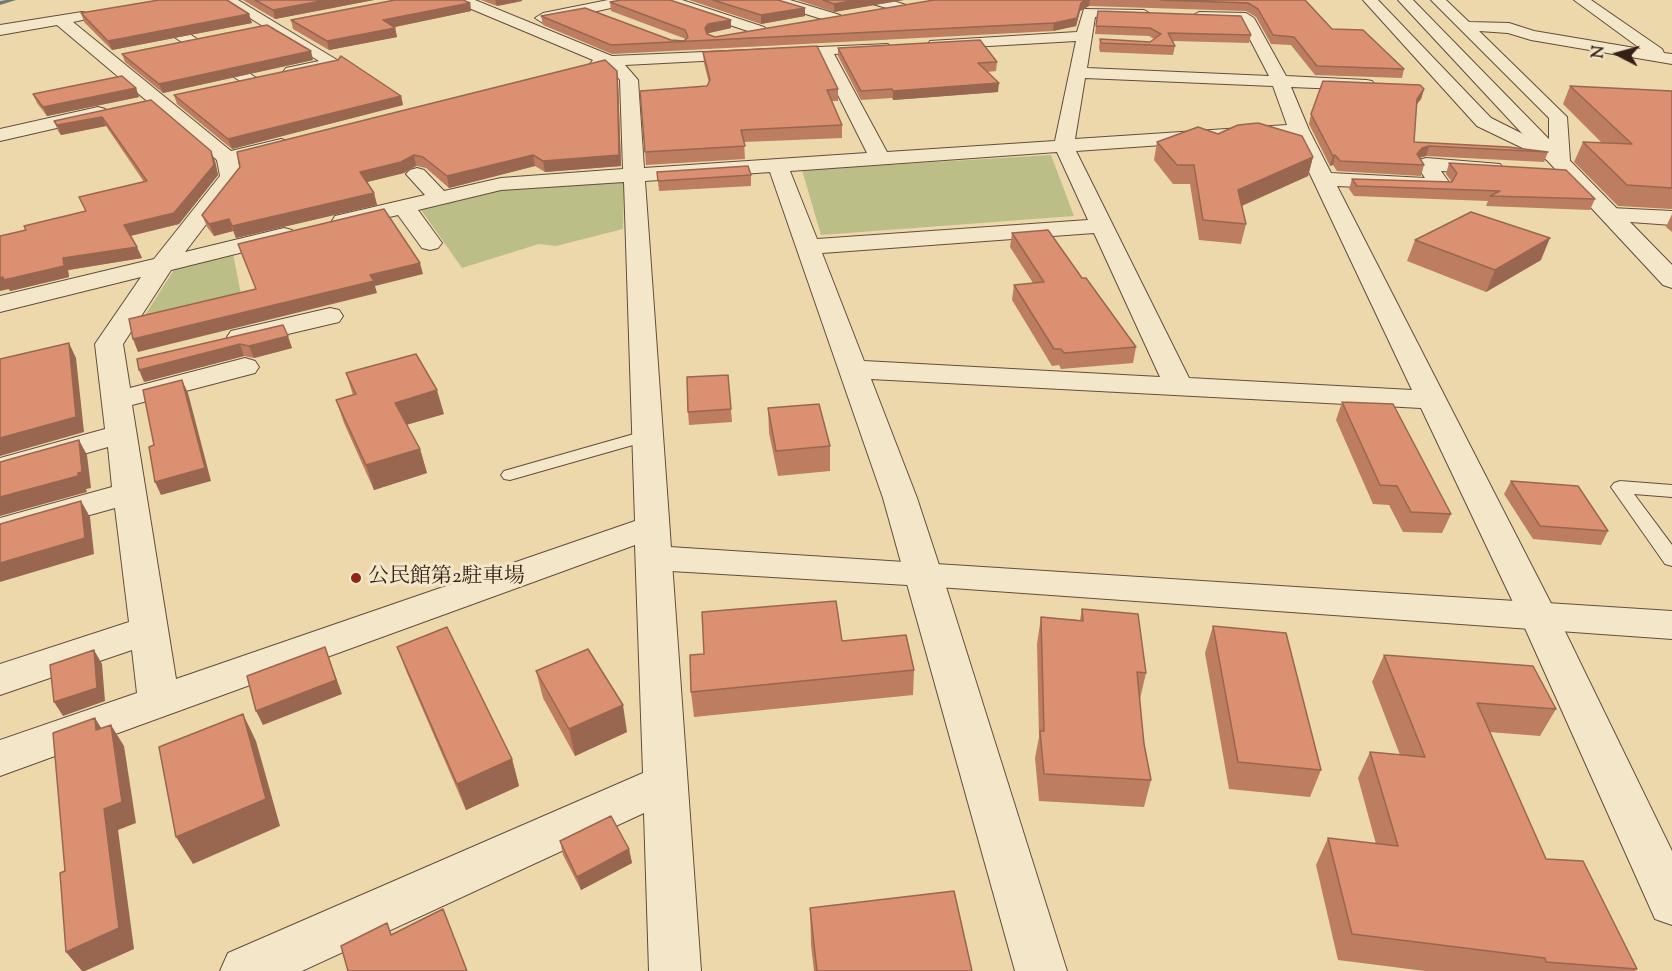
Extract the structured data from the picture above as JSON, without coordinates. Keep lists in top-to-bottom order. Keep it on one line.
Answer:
{"places":["公民館第2駐車場"],"north":"left"}
